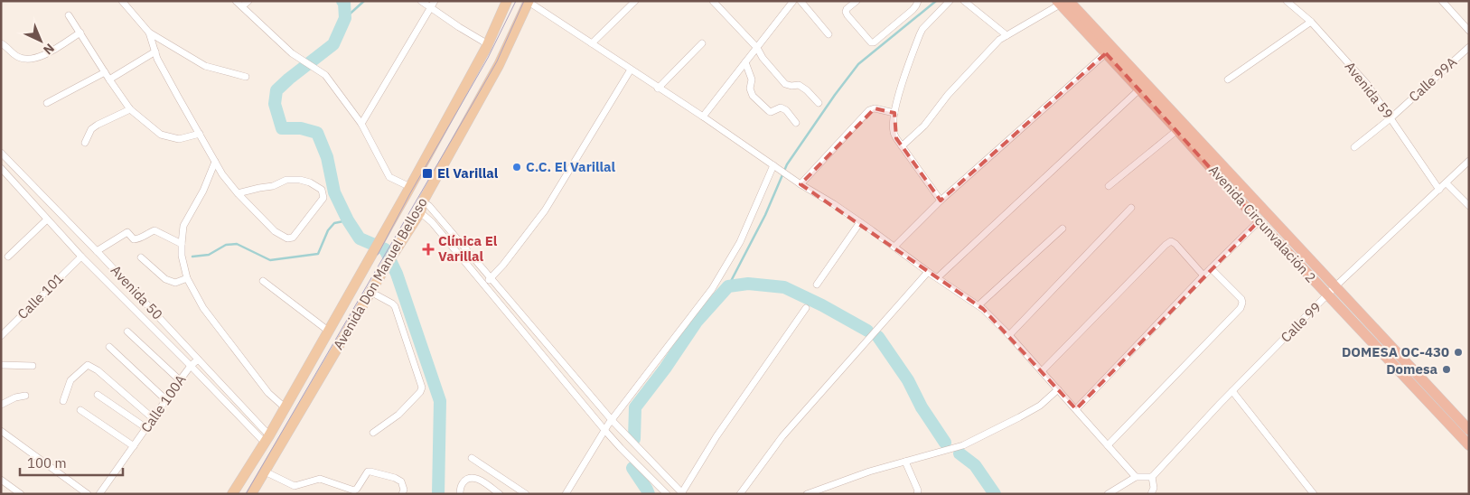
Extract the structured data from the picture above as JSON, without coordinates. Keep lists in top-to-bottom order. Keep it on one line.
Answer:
{"streets":{"highway":["Avenida Circunvalación 2"],"main road":["Avenida Don Manuel Belloso"],"street":["Calle 99A","Avenida 59","Avenida 50","Calle 101","Calle 99","Calle 100A"]},"crossings":[["Calle 99A","Avenida 59"],["Avenida 59","Calle 99"],["Avenida Circunvalación 2","Calle 99"],["Avenida Don Manuel Belloso","Avenida 50"],["Avenida 50","Calle 101"],["Avenida 50","Calle 100A"]],"places":{"other":["C.C. El Varillal","DOMESA OC-430","Domesa"],"transit":["El Varillal"],"health":["Clínica El Varillal"]},"scale_bar":"100 m","north":"bottom right"}
